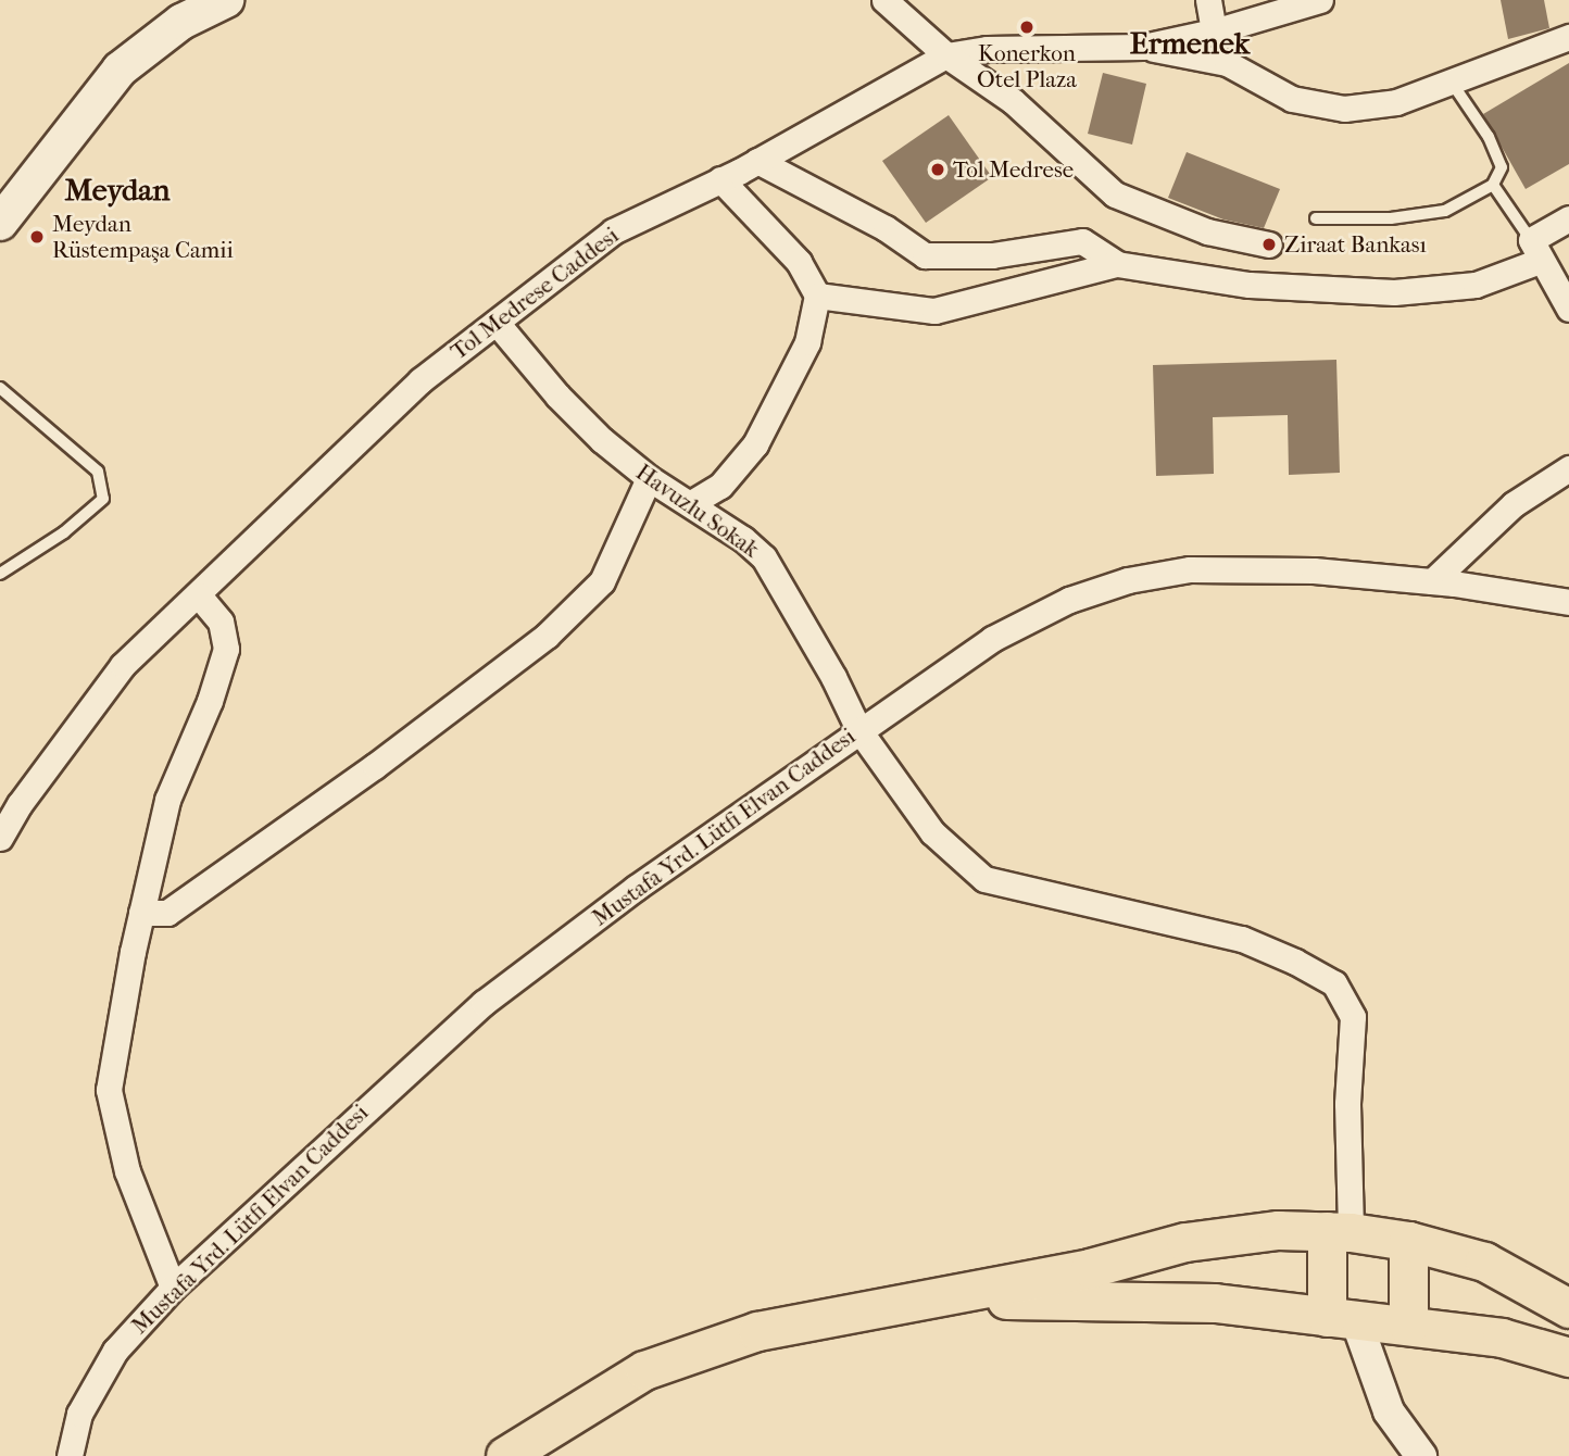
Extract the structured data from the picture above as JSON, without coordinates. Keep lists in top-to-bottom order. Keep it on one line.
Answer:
{"streets":{"street":["Tol Medrese Caddesi","Havuzlu Sokak","Mustafa Yrd. Lütfi Elvan Caddesi"]},"crossings":[["Tol Medrese Caddesi","Havuzlu Sokak"],["Havuzlu Sokak","Mustafa Yrd. Lütfi Elvan Caddesi"]],"districts":["Ermenek","Meydan"],"places":["Konerkon Otel Plaza","Tol Medrese","Meydan Rüstempaşa Camii","Ziraat Bankası"]}
